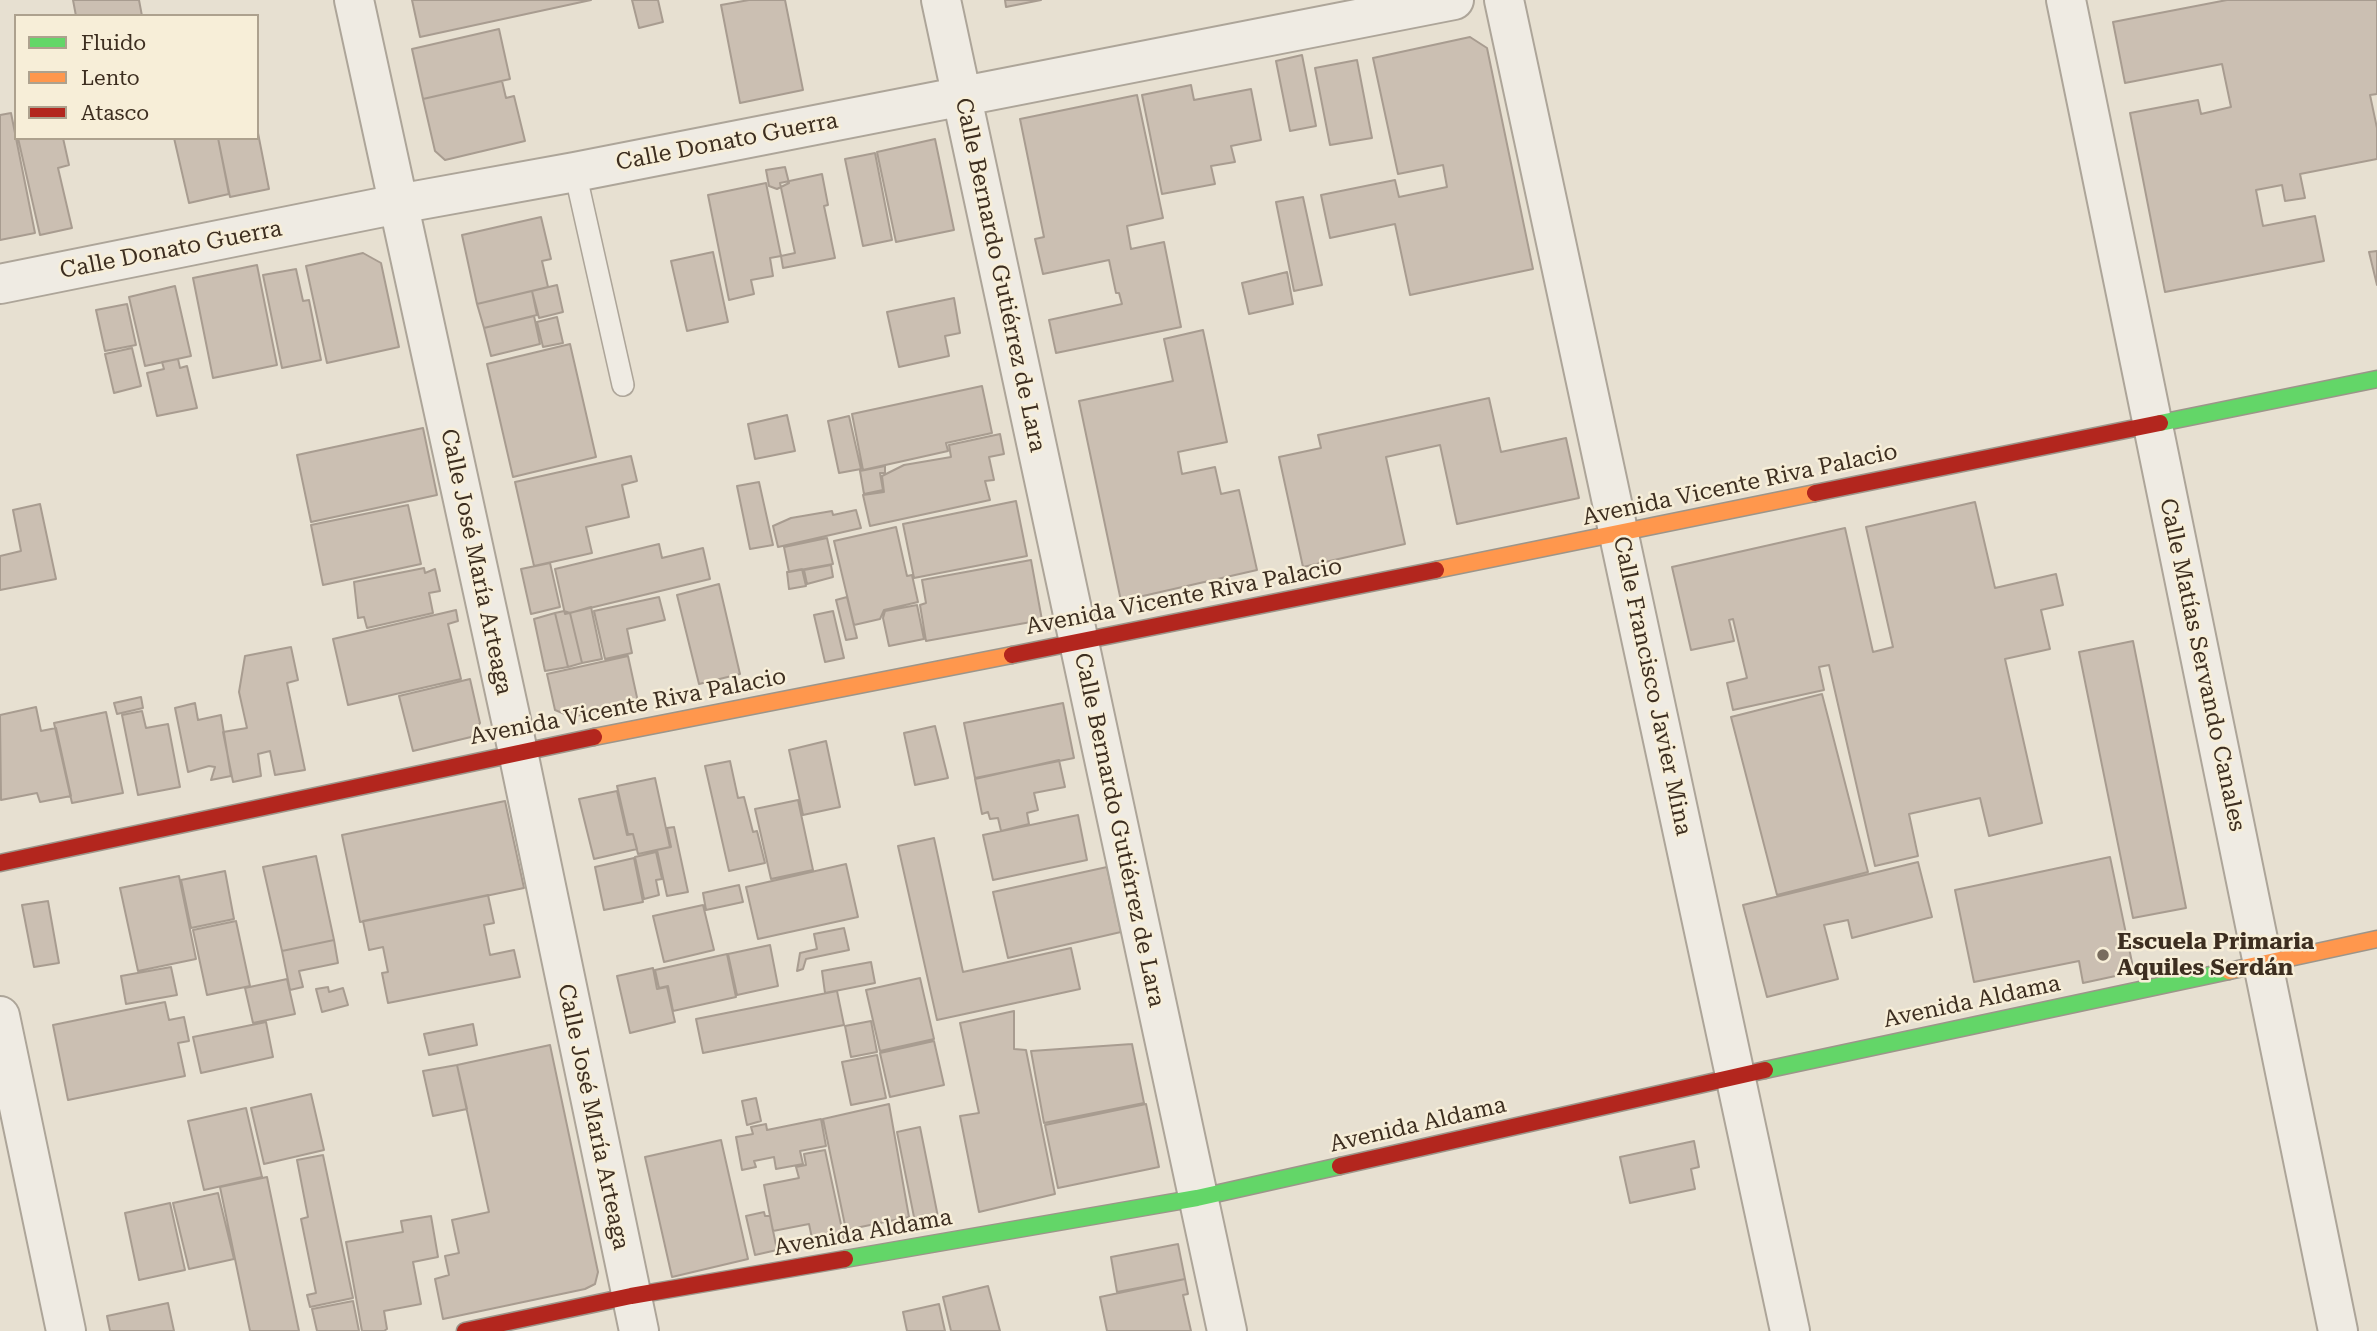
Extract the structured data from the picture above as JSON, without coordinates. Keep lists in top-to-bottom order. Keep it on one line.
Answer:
{"streets":{"street":["Calle Donato Guerra","Calle Bernardo Gutiérrez de Lara","Avenida Vicente Riva Palacio","Calle José María Arteaga","Calle Matías Servando Canales","Calle Francisco Javier Mina","Avenida Aldama"]},"crossings":[["Calle Donato Guerra","Calle Bernardo Gutiérrez de Lara"],["Calle Donato Guerra","Calle José María Arteaga"],["Calle Bernardo Gutiérrez de Lara","Avenida Vicente Riva Palacio"],["Calle Bernardo Gutiérrez de Lara","Avenida Aldama"],["Avenida Vicente Riva Palacio","Calle José María Arteaga"],["Avenida Vicente Riva Palacio","Calle Matías Servando Canales"],["Avenida Vicente Riva Palacio","Calle Francisco Javier Mina"],["Calle José María Arteaga","Avenida Aldama"],["Calle Matías Servando Canales","Avenida Aldama"],["Calle Francisco Javier Mina","Avenida Aldama"]],"places":["Escuela Primaria Aquiles Serdán"],"legend":["Fluido","Lento","Atasco"]}
